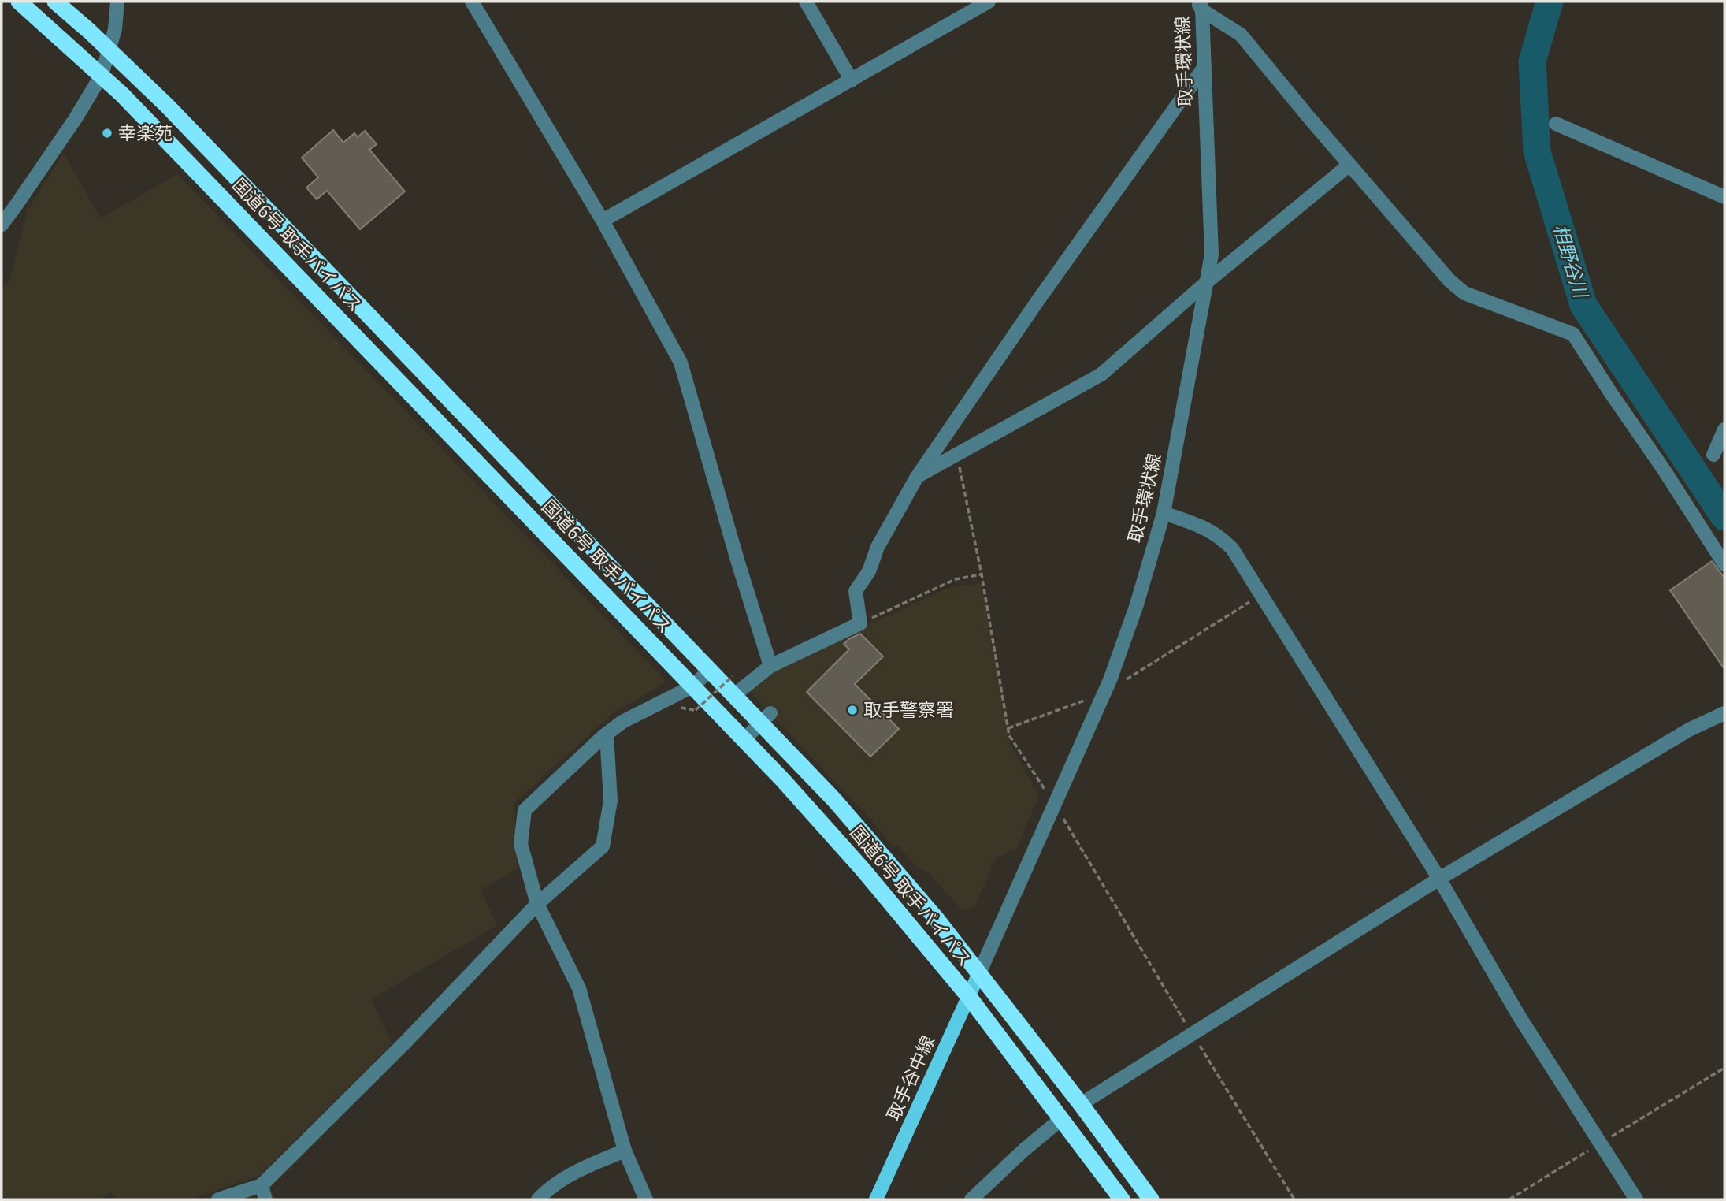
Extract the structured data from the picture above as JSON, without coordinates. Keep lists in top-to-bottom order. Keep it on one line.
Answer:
{"streets":{"highway":["国道6号 取手バイパス"],"main road":["取手谷中線"],"street":["取手環状線"]},"crossings":[["取手環状線","国道6号 取手バイパス"],["取手環状線","取手谷中線"],["国道6号 取手バイパス","取手谷中線"]],"water":["相野谷川"],"places":["幸楽苑","取手警察署"]}
